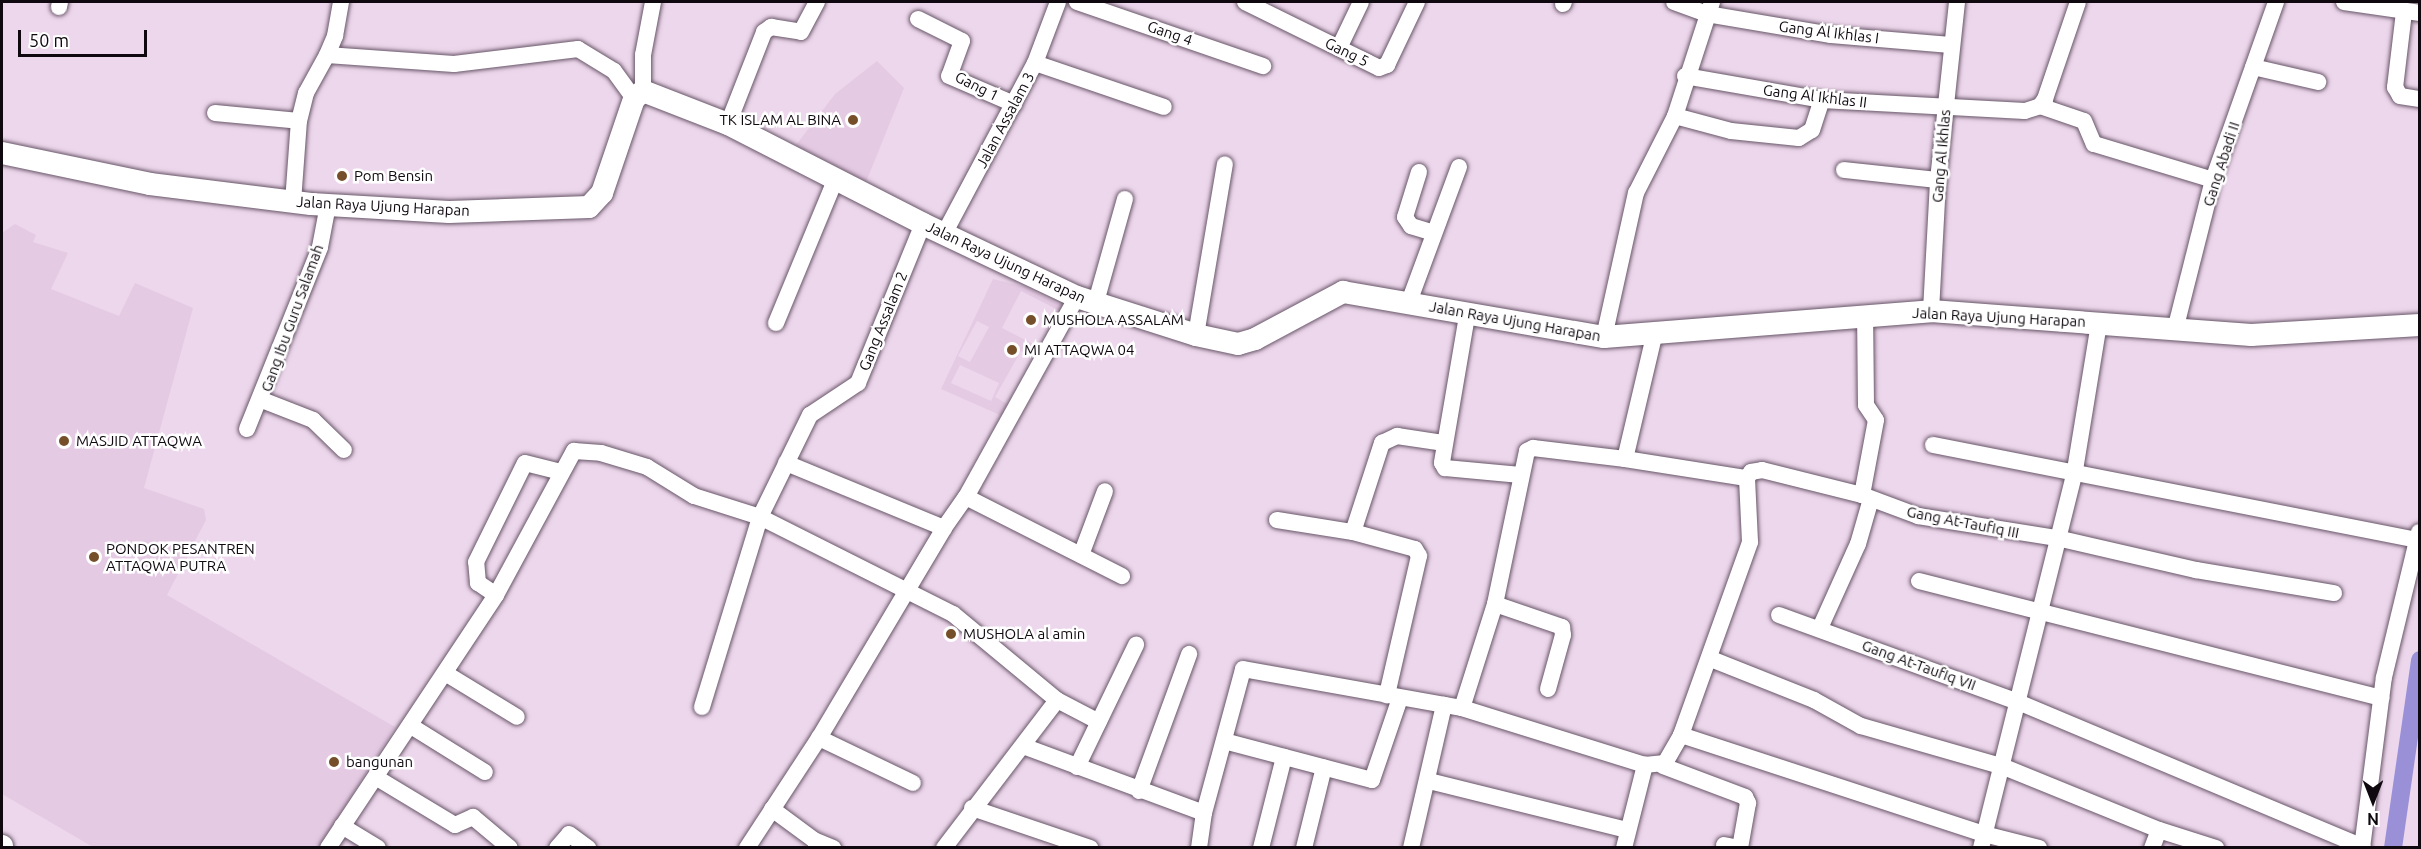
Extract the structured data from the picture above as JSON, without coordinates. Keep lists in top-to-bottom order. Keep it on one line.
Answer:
{"streets":{"street":["Gang Al Ikhlas I","Gang 4","Gang 5","Gang 1","Gang Al Ikhlas II","Jalan Assalam 3","Gang Al Ikhlas","Gang Abadi II","Jalan Raya Ujung Harapan","Gang Ibu Guru Salamah","Gang Assalam 2","Gang At-Taufiq III","Gang At-Taufiq VII"]},"crossings":[["Gang Al Ikhlas I","Gang Al Ikhlas"],["Gang 1","Jalan Assalam 3"],["Gang Al Ikhlas II","Gang Al Ikhlas"],["Jalan Assalam 3","Jalan Raya Ujung Harapan"],["Gang Al Ikhlas","Jalan Raya Ujung Harapan"],["Gang Abadi II","Jalan Raya Ujung Harapan"],["Jalan Raya Ujung Harapan","Gang Ibu Guru Salamah"],["Jalan Raya Ujung Harapan","Gang Assalam 2"]],"places":["TK ISLAM AL BINA","Pom Bensin","MUSHOLA ASSALAM","MI ATTAQWA 04","MASJID ATTAQWA","PONDOK PESANTREN ATTAQWA PUTRA","MUSHOLA al amin","bangunan"],"scale_bar":"50 m","north":"bottom"}
